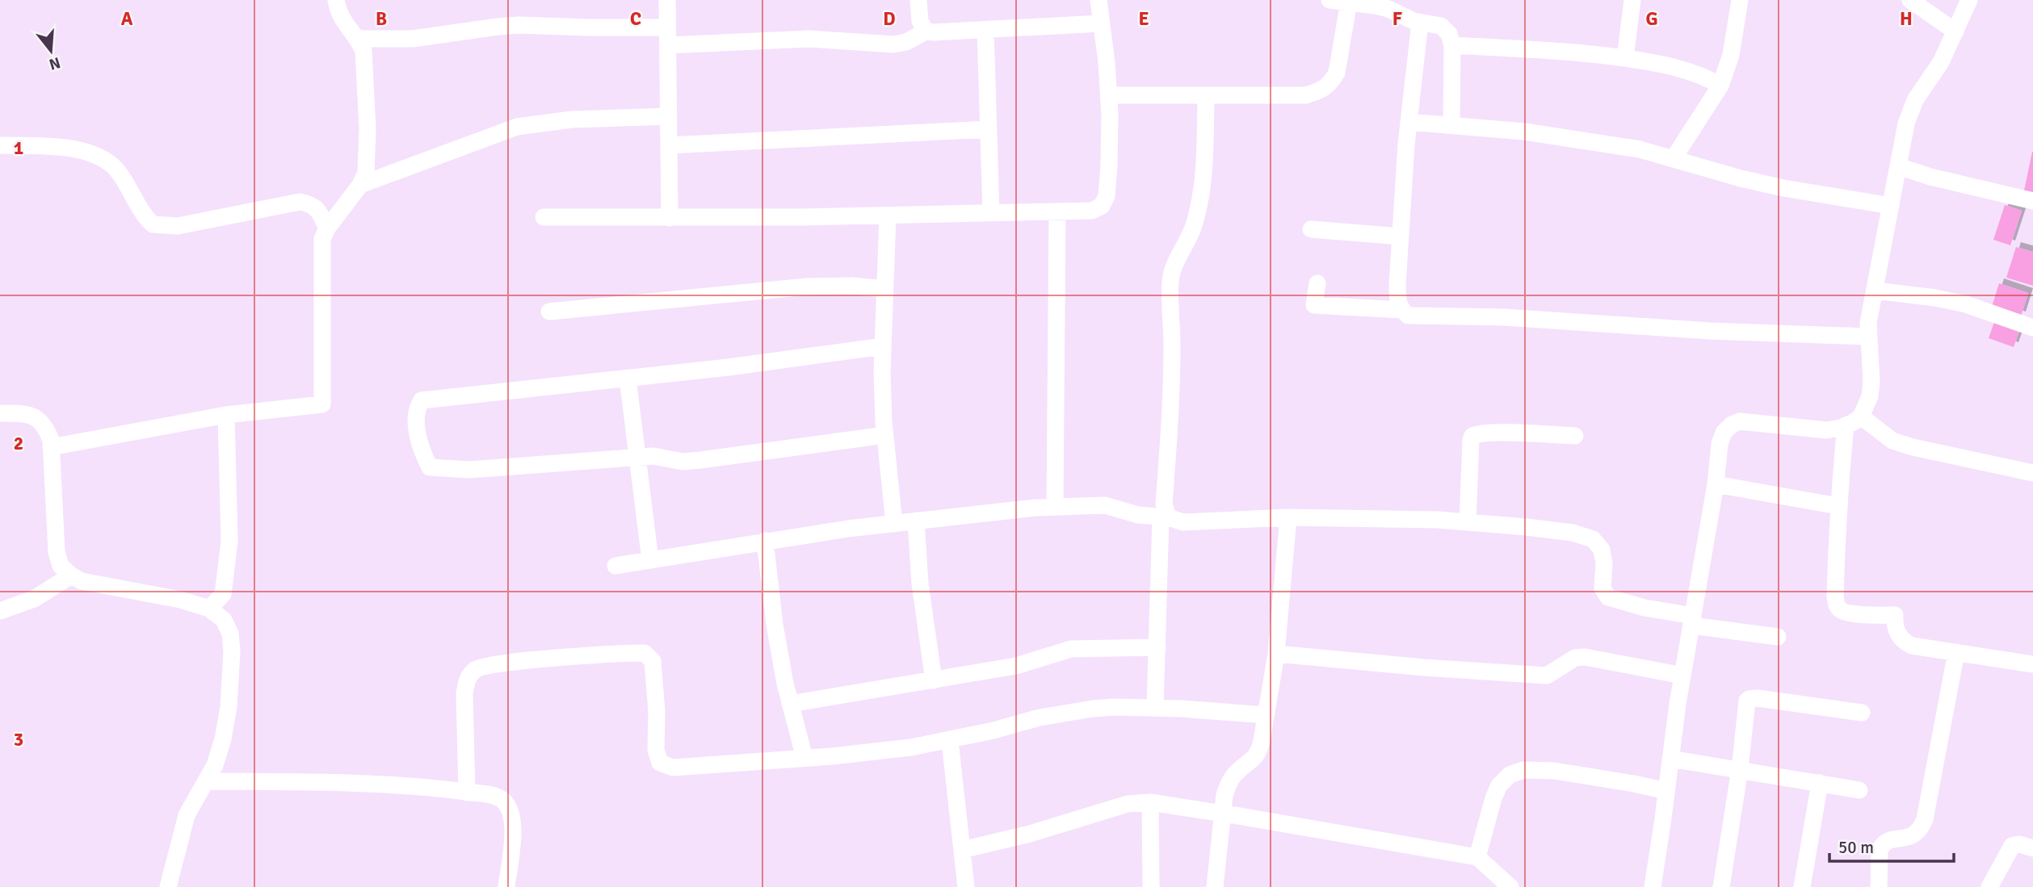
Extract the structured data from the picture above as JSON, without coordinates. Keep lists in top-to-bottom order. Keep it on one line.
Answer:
{"scale_bar":"50 m","north":"bottom","grid":{"columns":["A","B","C","D","E","F","G","H"],"rows":["1","2","3"]}}
